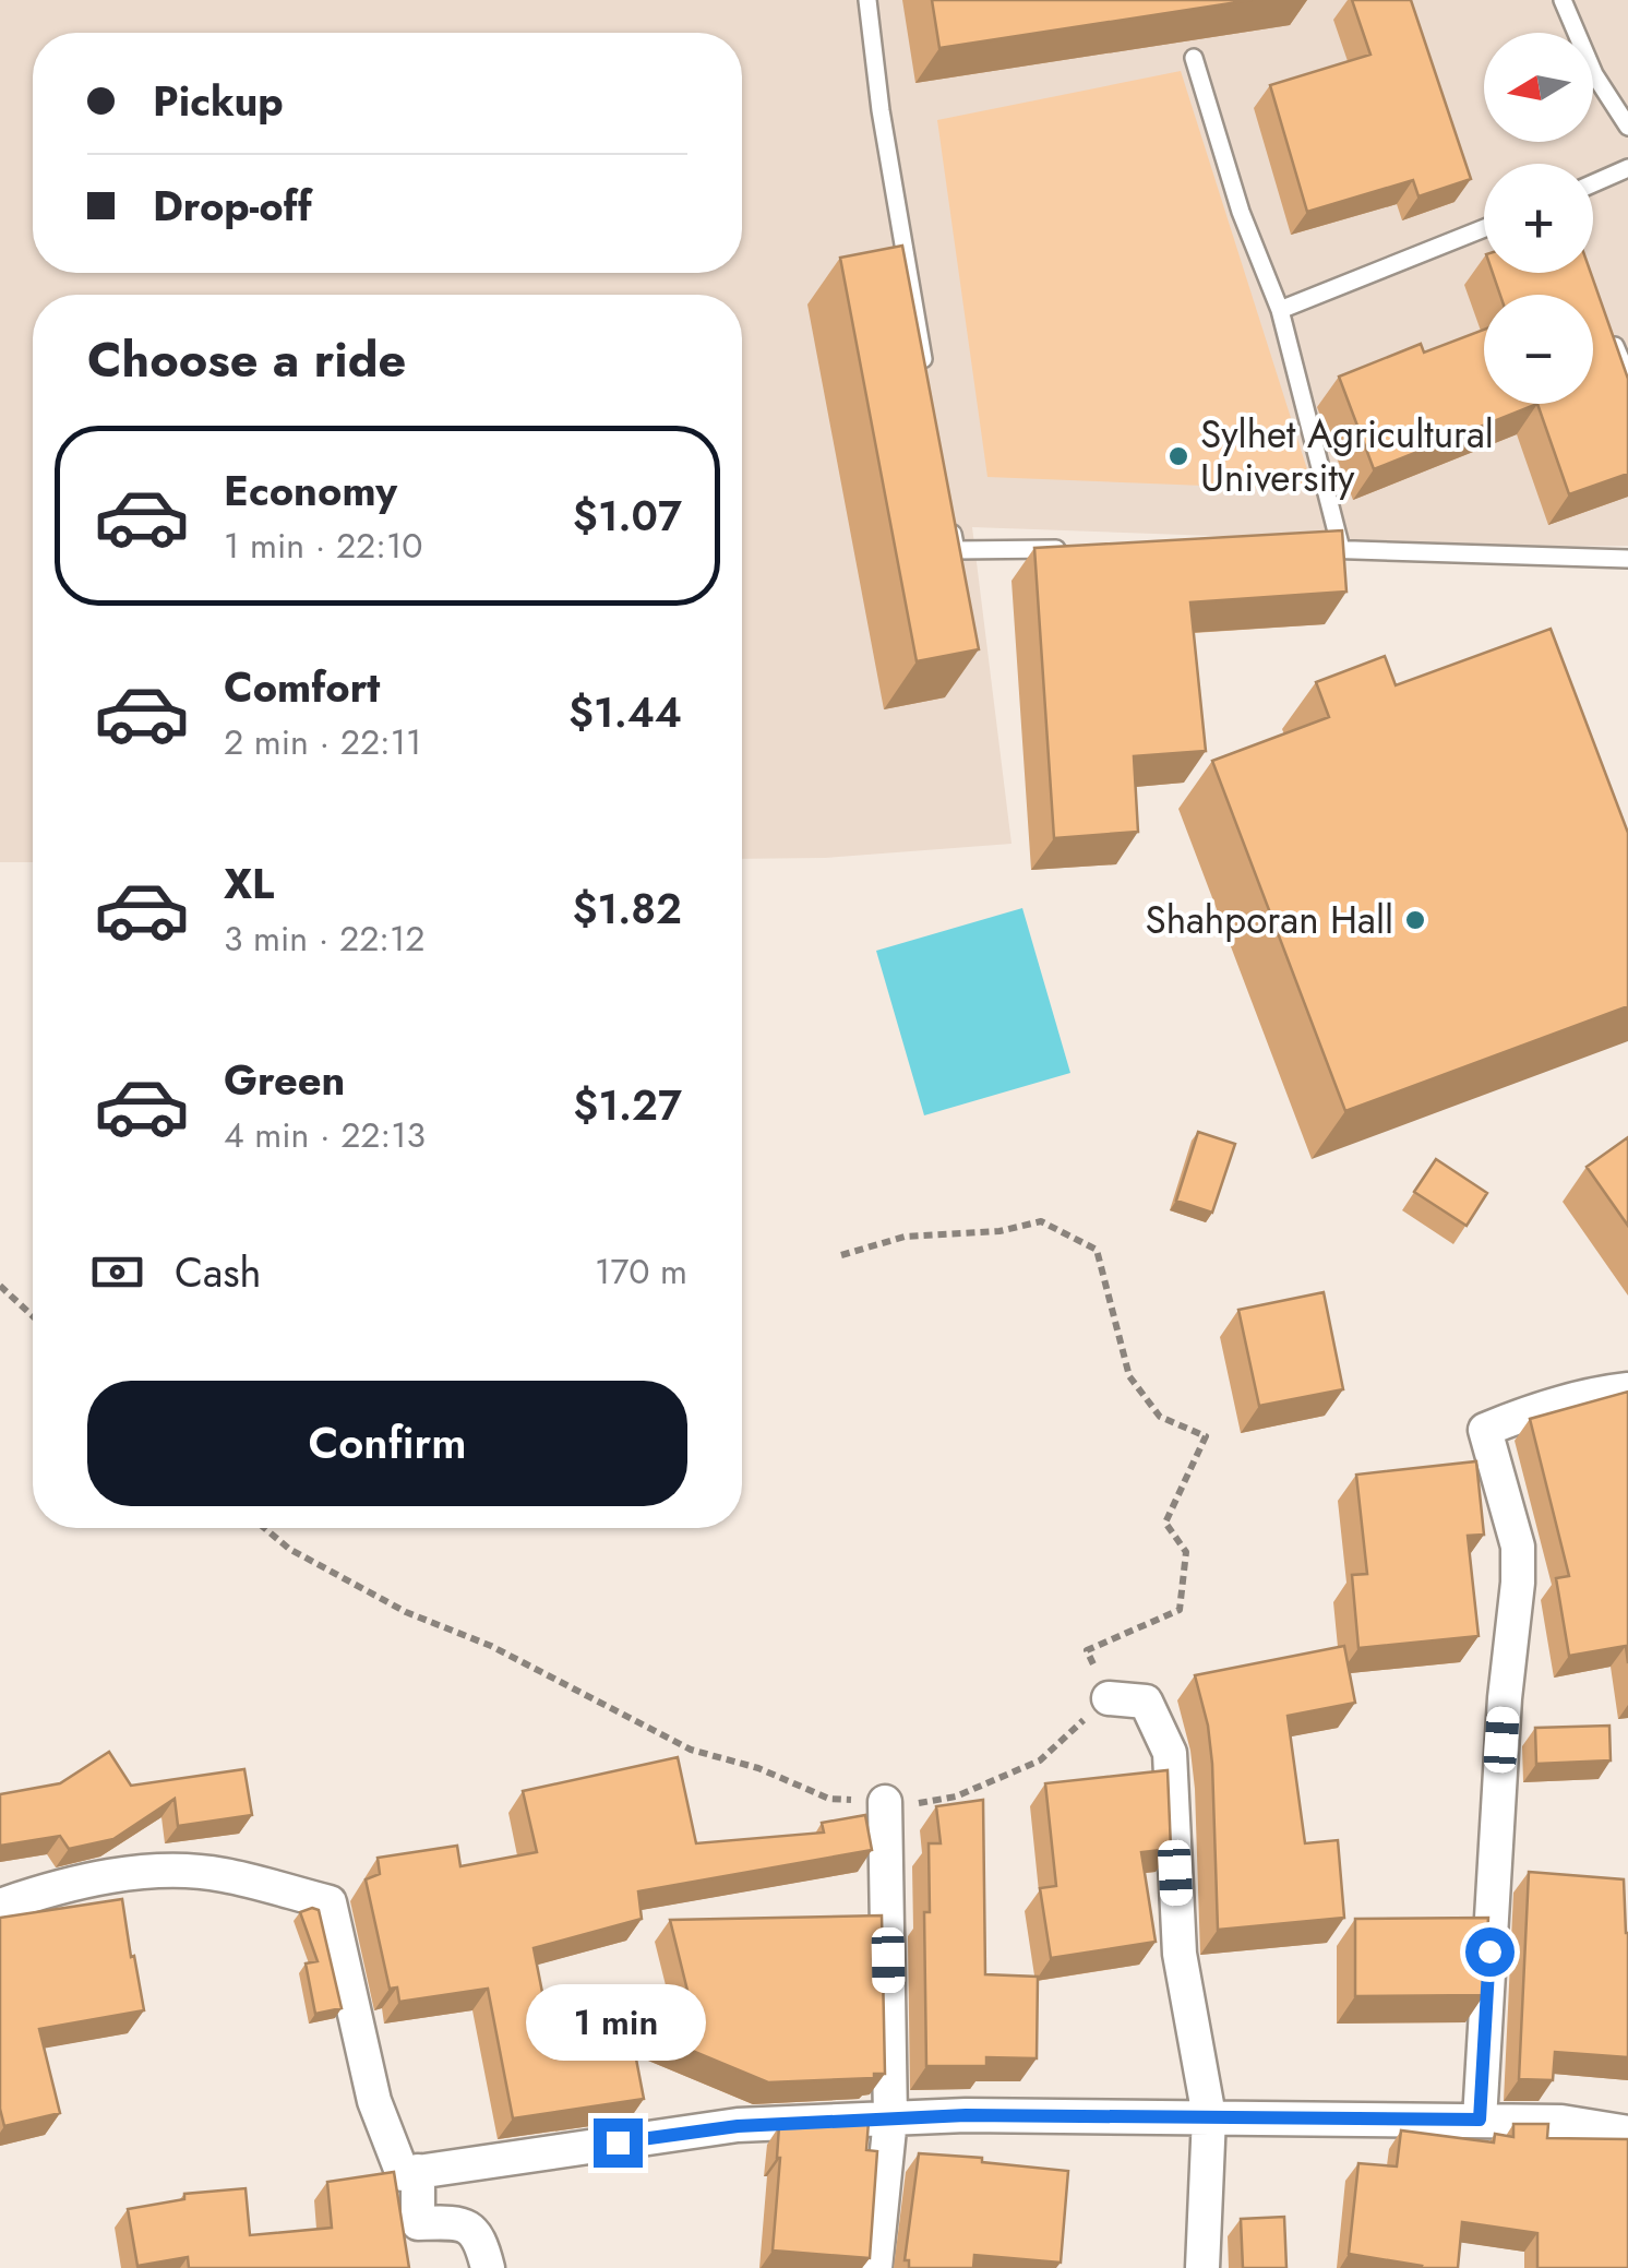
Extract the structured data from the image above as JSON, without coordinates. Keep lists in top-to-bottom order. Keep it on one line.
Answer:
{"places":["Sylhet Agricultural University","Shahporan Hall"],"north":"left","page":{"map_buttons":["+","−"],"banner":["Pickup","Drop-off"],"heading":"Choose a ride","list":[{"name":"Economy","note":"1 min · 22:10","value":"$1.07"},{"name":"Comfort","note":"2 min · 22:11","value":"$1.44"},{"name":"XL","note":"3 min · 22:12","value":"$1.82"},{"name":"Green","note":"4 min · 22:13","value":"$1.27"}],"pay":["Cash","170 m"],"buttons":"Confirm","bubble":"1 min"}}
